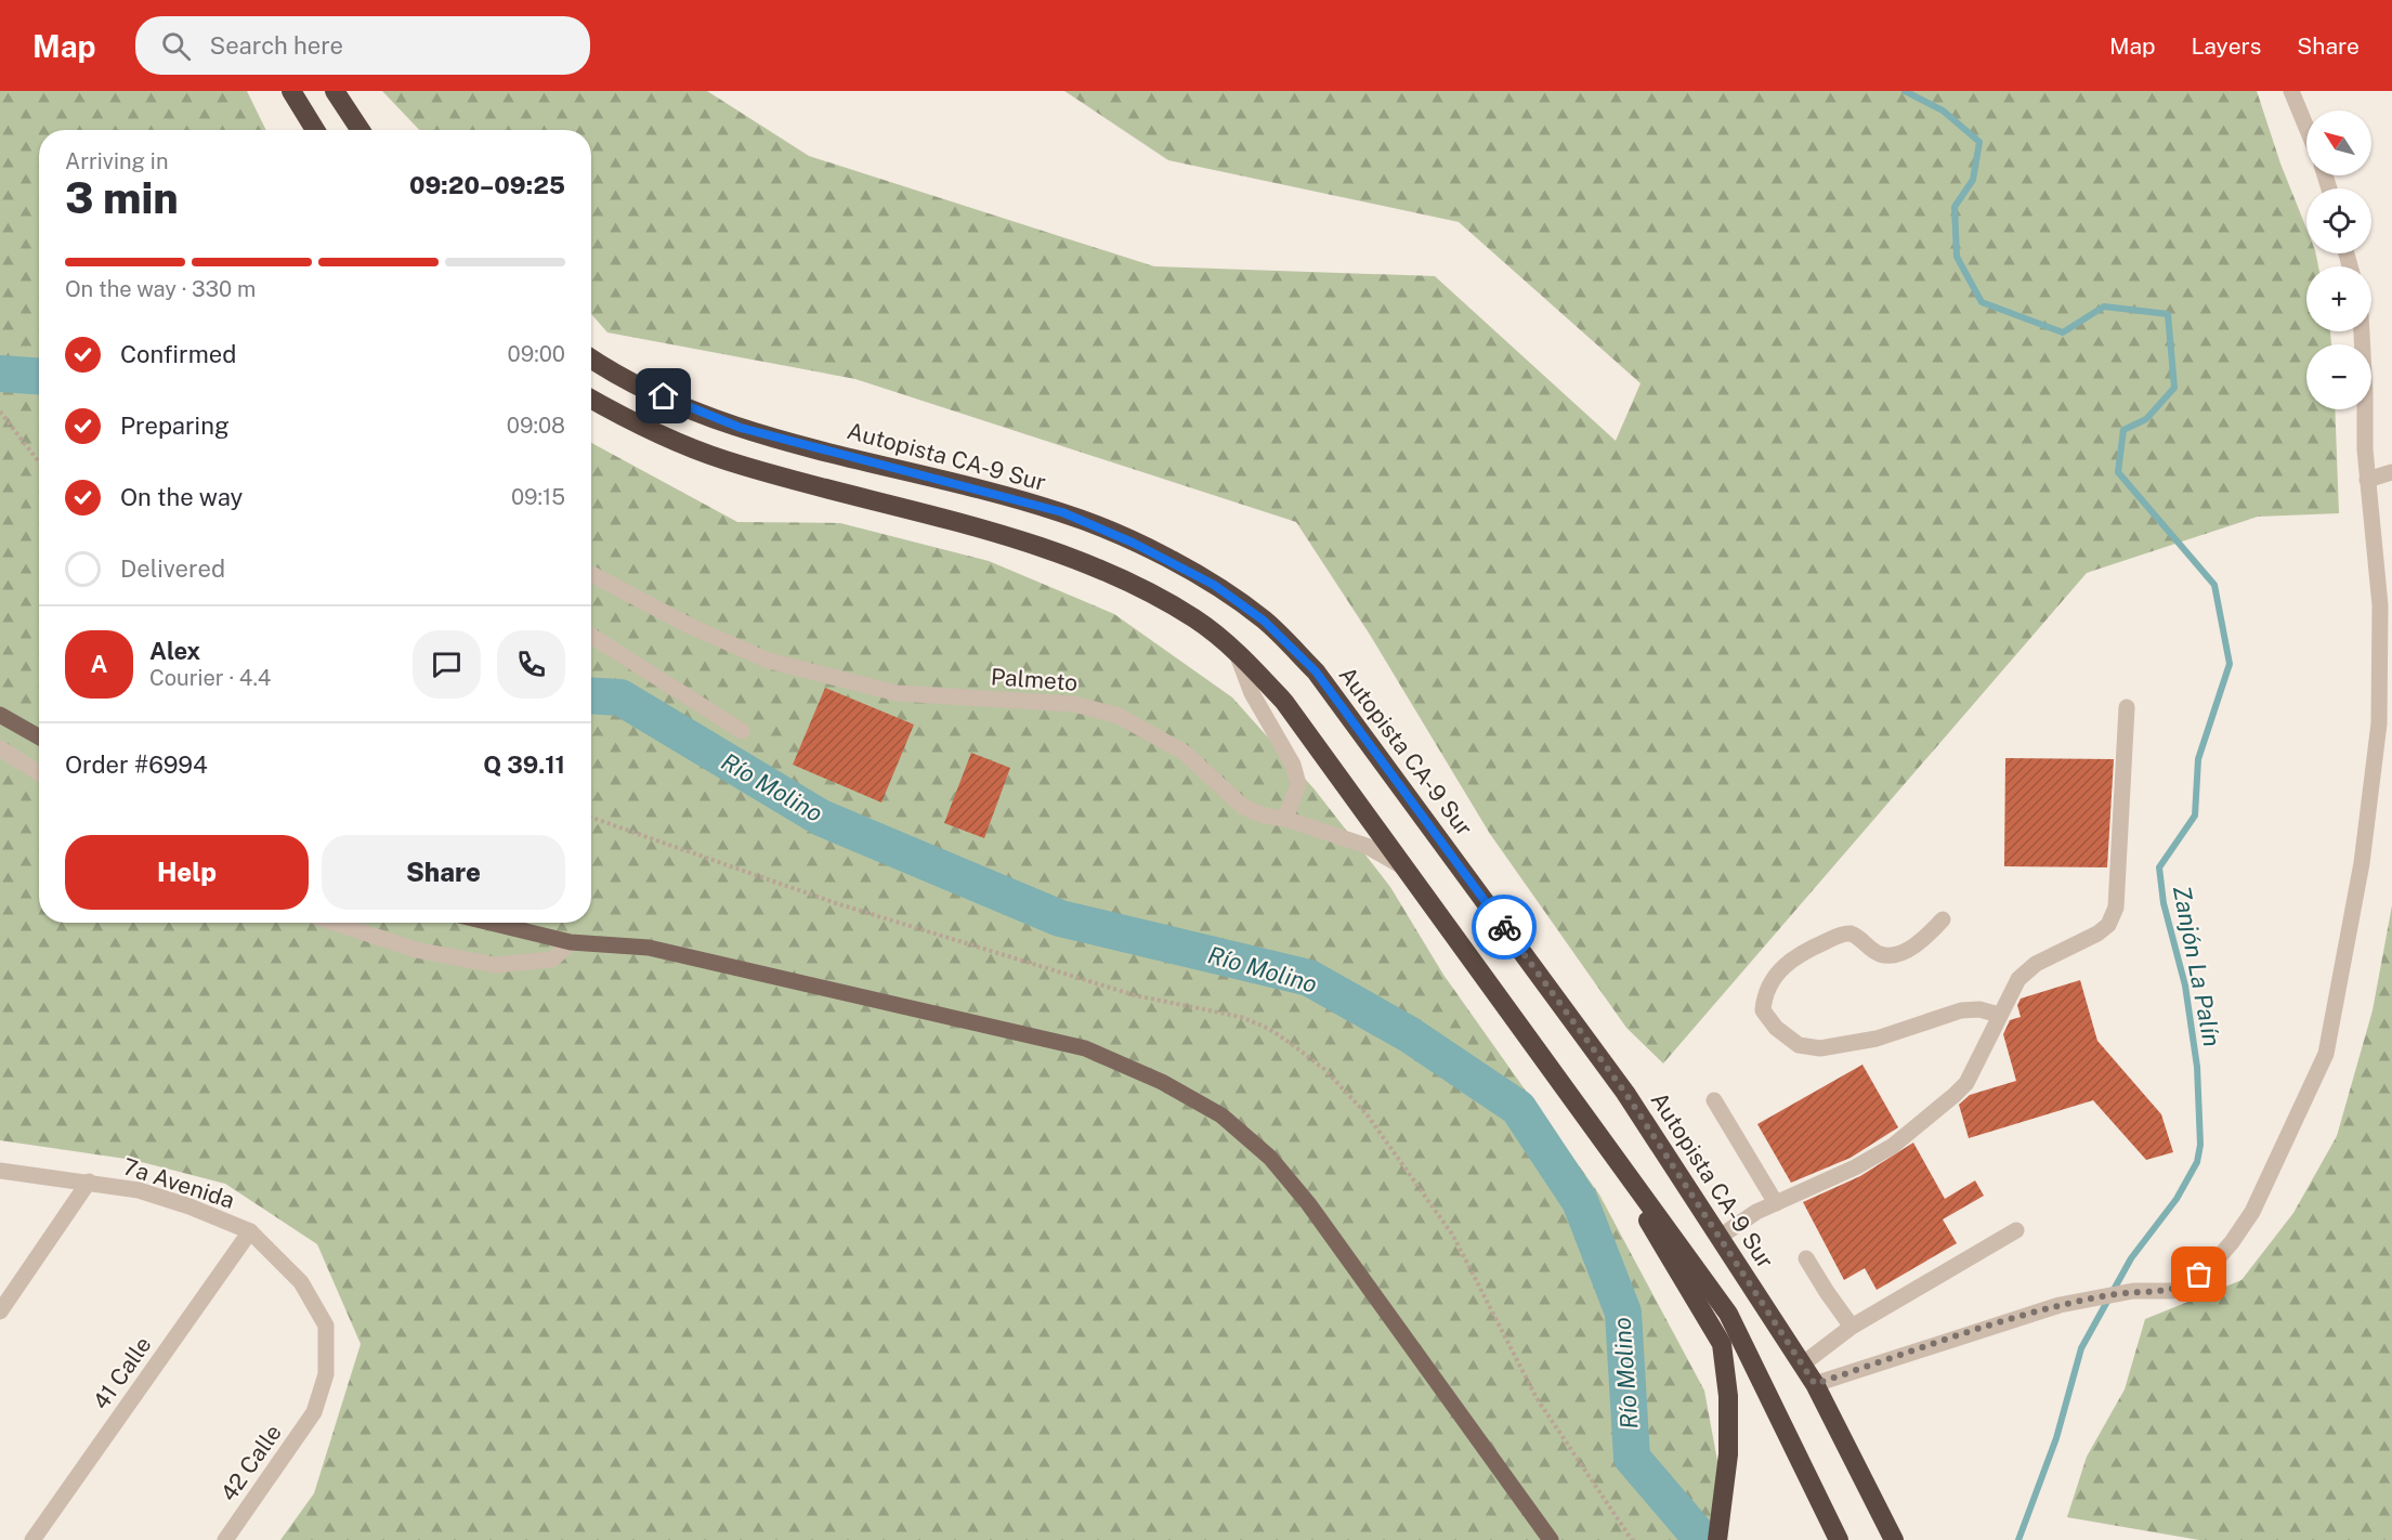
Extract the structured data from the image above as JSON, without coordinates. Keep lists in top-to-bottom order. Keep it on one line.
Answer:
{"streets":{"highway":["Autopista CA-9 Sur"],"street":["Palmeto","7a Avenida","41 Calle","42 Calle"]},"crossings":[["7a Avenida","41 Calle"],["7a Avenida","42 Calle"]],"water":["Río Molino","Zanjón La Palín"],"north":"top left","page":{"header":"Map","search":"Search here","nav":["Map","Layers","Share"],"map_buttons":["+","−"],"heading":["3 min","Arriving in","09:20–09:25"],"panel":["Alex","Courier · 4.4","Order #6994","Q 39.11"],"bar":"On the way · 330 m","list":[["Confirmed","09:00"],["Preparing","09:08"],["On the way","09:15"],"Delivered"],"round":"A","buttons":["Help","Share"]}}
